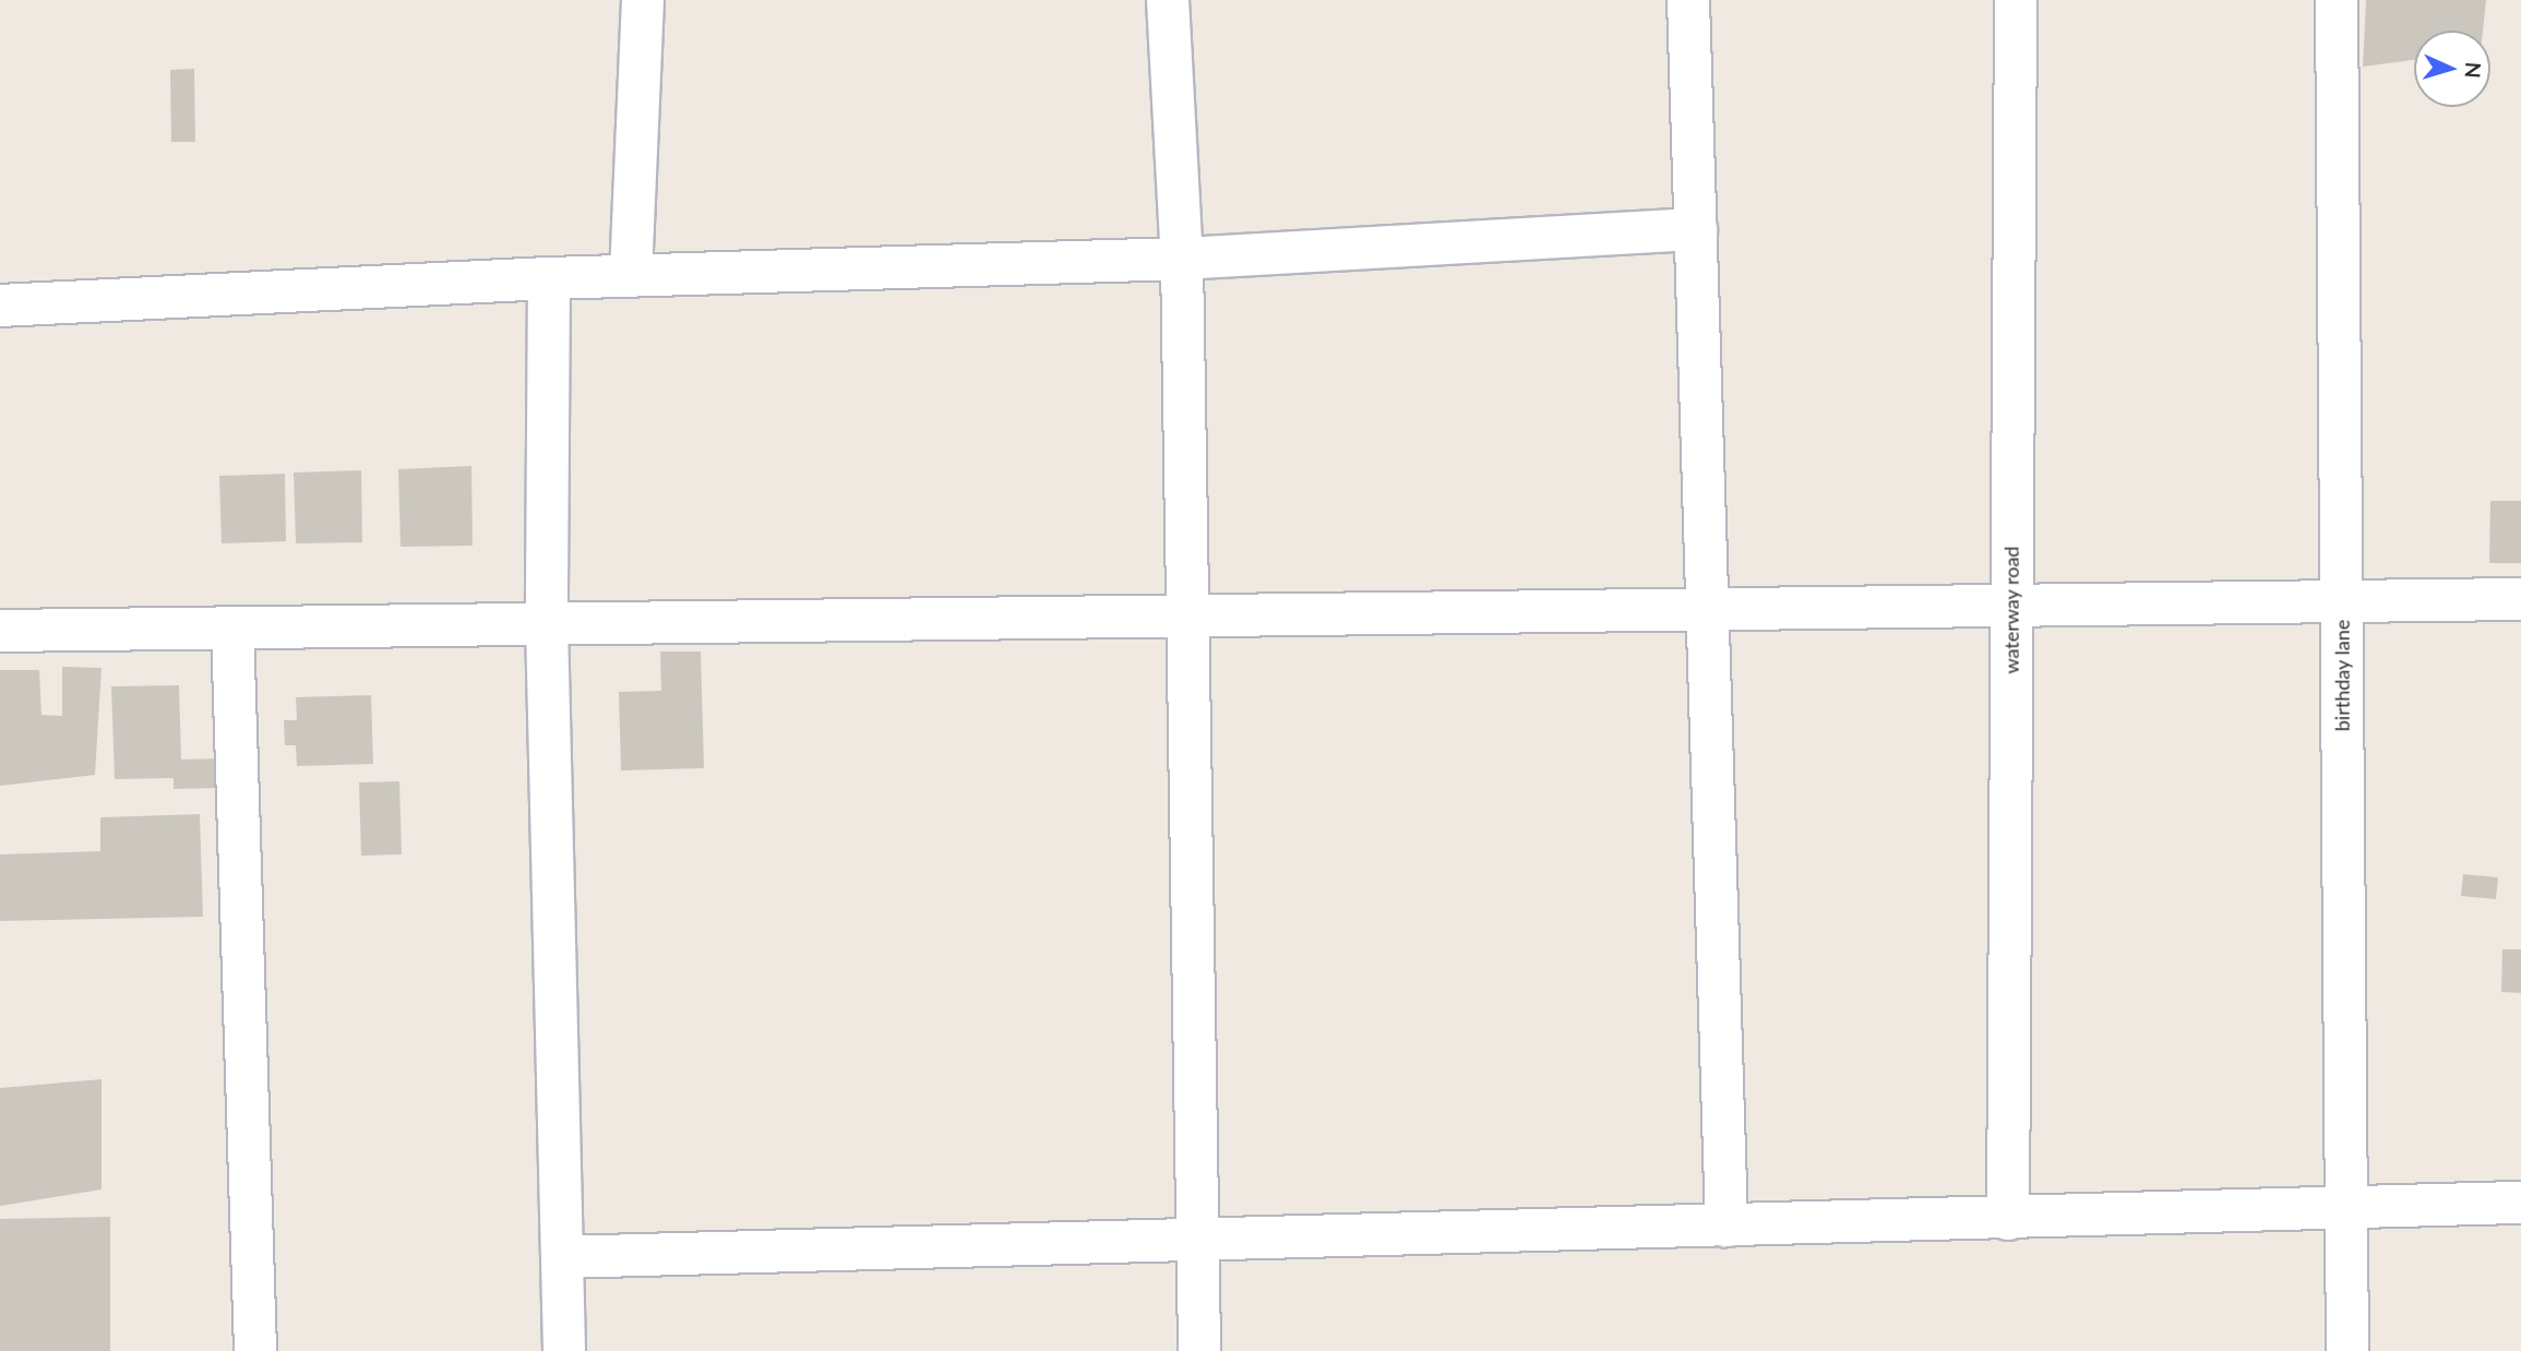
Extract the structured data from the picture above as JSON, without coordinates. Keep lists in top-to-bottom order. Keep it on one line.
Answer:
{"streets":{"street":["waterway road","birthday lane"]},"north":"right"}
